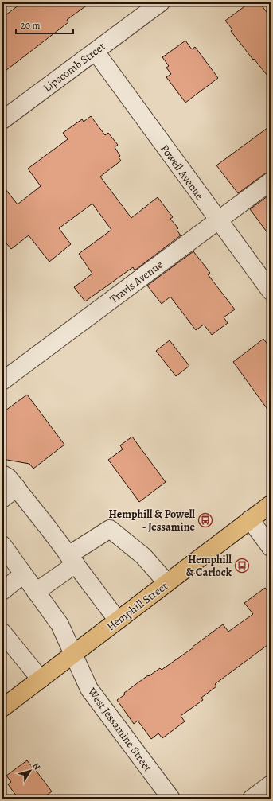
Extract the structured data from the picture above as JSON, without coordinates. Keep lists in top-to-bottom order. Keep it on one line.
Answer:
{"streets":{"main road":["Hemphill Street"],"street":["Lipscomb Street","Powell Avenue","Travis Avenue","West Jessamine Street"]},"crossings":[["Lipscomb Street","Powell Avenue"],["Powell Avenue","Travis Avenue"],["Hemphill Street","West Jessamine Street"]],"places":{"bus stop":["Hemphill & Powell - Jessamine","Hemphill & Carlock"]},"scale_bar":"20 m","north":"top right"}
